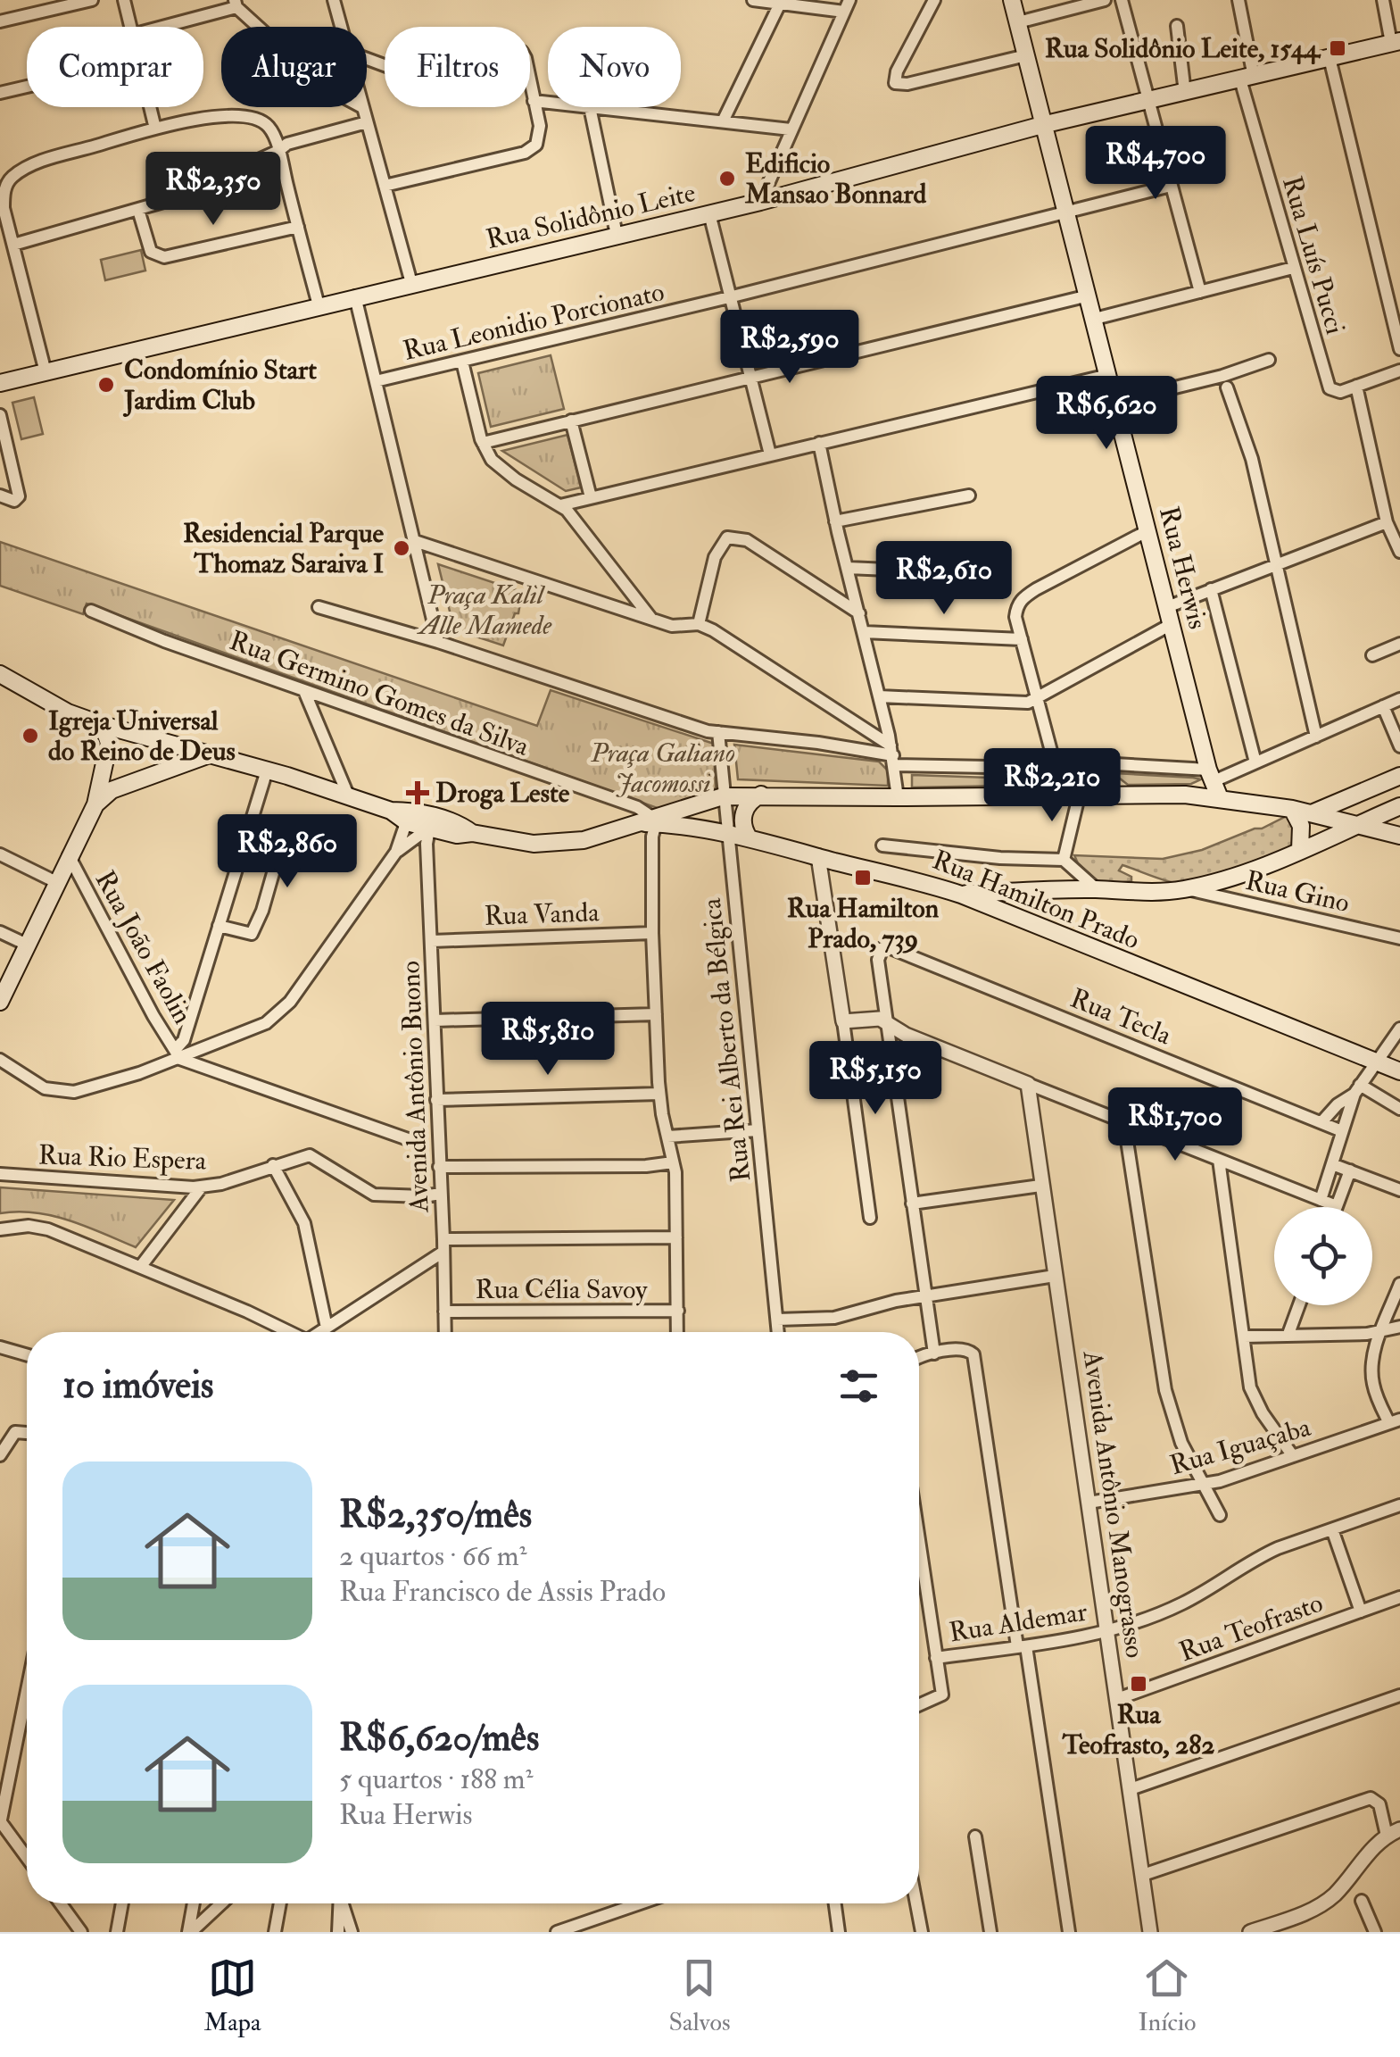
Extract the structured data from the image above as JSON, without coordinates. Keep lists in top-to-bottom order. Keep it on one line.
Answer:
{"streets":{"main road":["Rua Solidônio Leite","Rua Herwis","Rua Hamilton Prado"],"street":["Rua Luís Pucci","Rua Leonidio Porcionato","Rua Germino Gomes da Silva","Rua Gino","Rua Vanda","Rua João Faolin","Rua Tecla","Rua Rei Alberto da Bélgica","Avenida Antônio Buono","Rua Rio Espera","Rua Célia Savoy","Rua Iguaçaba","Avenida Antônio Manograsso","Rua Aldemar","Rua Teofrasto"]},"crossings":[["Rua Solidônio Leite","Rua Luís Pucci"],["Rua Solidônio Leite","Rua Herwis"],["Rua Leonidio Porcionato","Rua Herwis"],["Rua Germino Gomes da Silva","Rua Hamilton Prado"],["Rua Hamilton Prado","Rua Rei Alberto da Bélgica"],["Rua Vanda","Avenida Antônio Buono"],["Avenida Antônio Buono","Rua Rio Espera"],["Avenida Antônio Buono","Rua Célia Savoy"],["Rua Iguaçaba","Avenida Antônio Manograsso"],["Avenida Antônio Manograsso","Rua Aldemar"],["Avenida Antônio Manograsso","Rua Teofrasto"]],"parks":["Praça Kalil Alle Mamede","Praça Galiano Jacomossi"],"places":{"transit":["Rua Solidônio Leite, 1544","Rua Hamilton Prado, 739","Rua Teofrasto, 282"],"other":["Edificio Mansao Bonnard","Condomínio Start Jardim Club","Residencial Parque Thomaz Saraiva I","Igreja Universal do Reino de Deus"],"health":["Droga Leste"]},"page":{"chip":["Comprar","Alugar","Filtros","Novo"],"price":["R$4,700","R$2,350","R$2,590","R$6,620","R$2,610","R$2,210","R$2,860","R$5,810","R$5,150","R$1,700"],"heading":"10 imóveis","list":[{"name":"R$2,350/mês","note":"2 quartos · 66 m² · Rua Francisco de Assis Prado"},{"name":"R$6,620/mês","note":"5 quartos · 188 m² · Rua Herwis"}],"tabs":["Mapa","Salvos","Início"]}}
